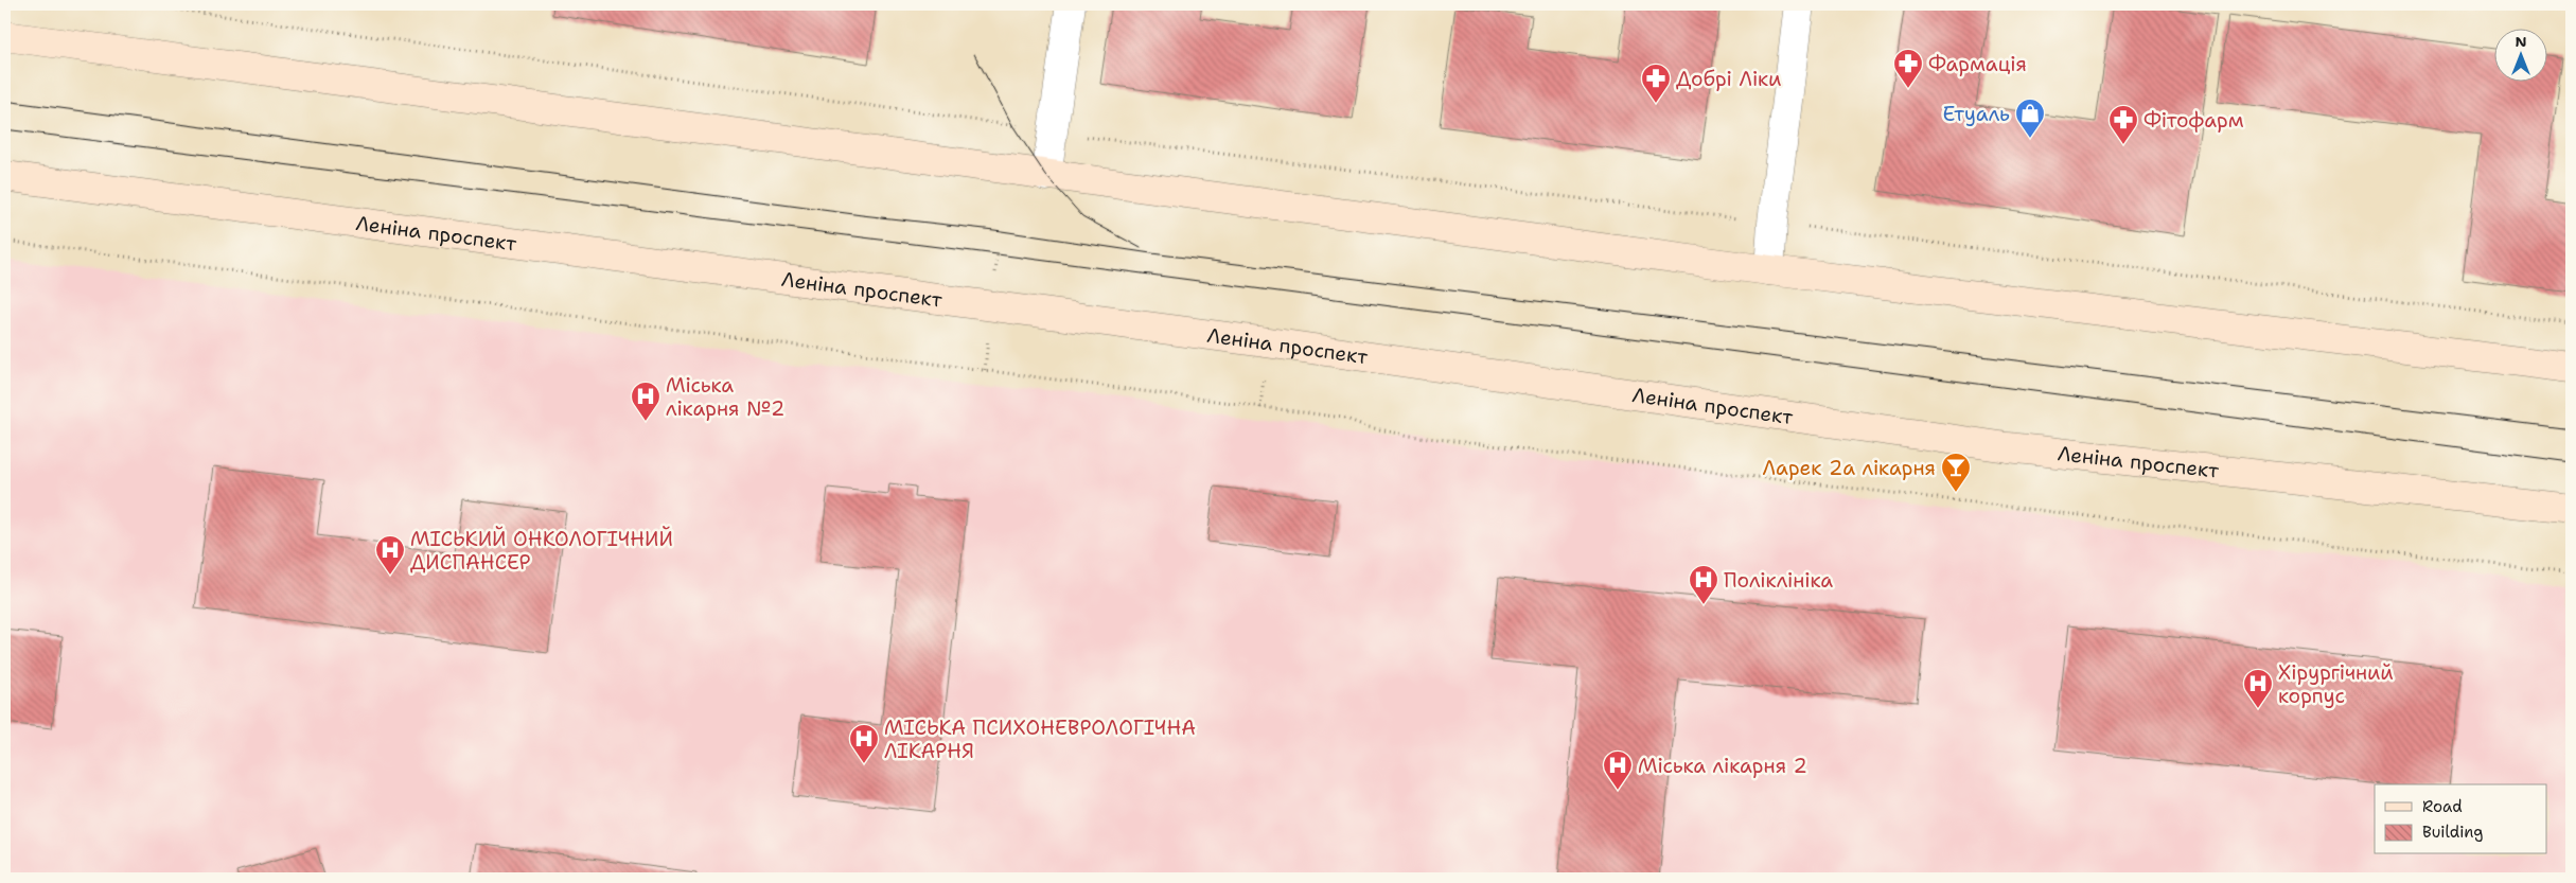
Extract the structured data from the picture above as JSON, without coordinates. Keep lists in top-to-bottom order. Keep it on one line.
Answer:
{"streets":{"main road":["Леніна проспект"]},"places":{"pharmacy":["Фармація","Добрі Ліки","Фітофарм"],"shop":["Етуаль"],"hospital":["Міська лікарня №2","МІСЬКИЙ ОНКОЛОГІЧНИЙ ДИСПАНСЕР","Поліклініка","Хірургічний корпус","МІСЬКА ПСИХОНЕВРОЛОГІЧНА ЛІКАРНЯ","Міська лікарня 2"],"bar":["Ларек 2а лікарня"]},"legend":["Road","Building"],"north":"top"}
